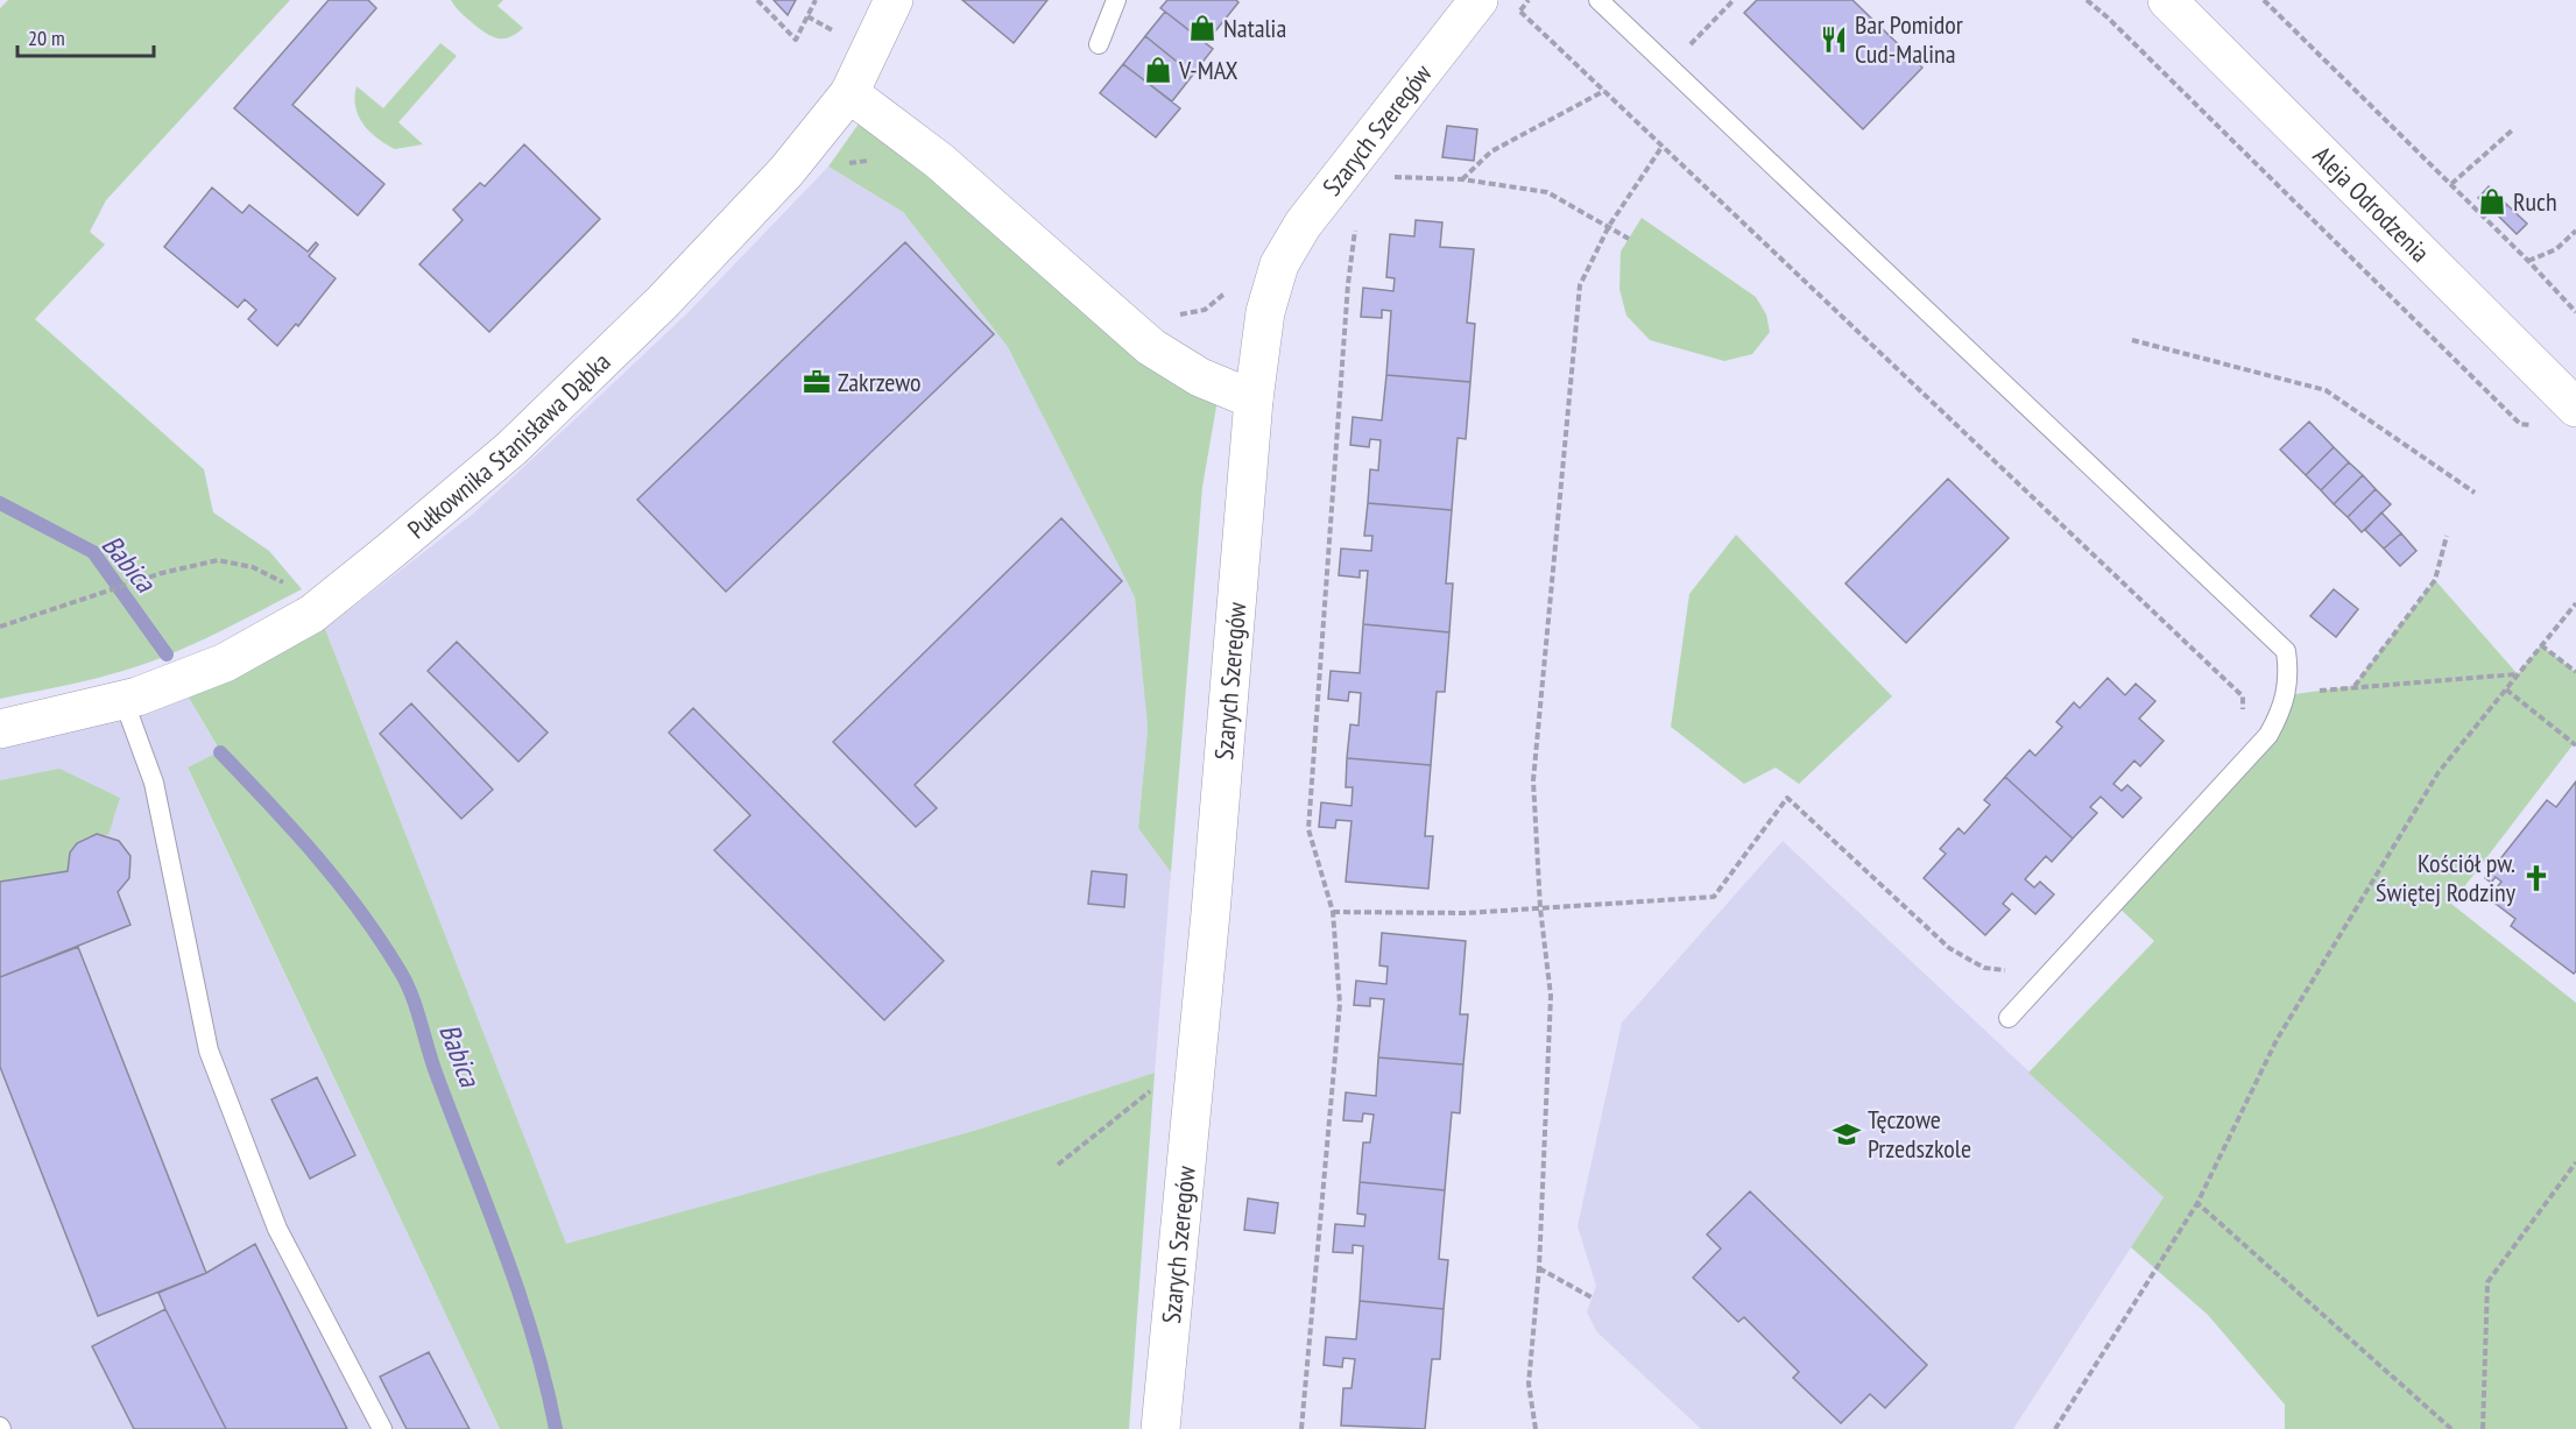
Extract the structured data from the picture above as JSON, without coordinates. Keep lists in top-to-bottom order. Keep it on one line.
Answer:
{"streets":{"street":["Szarych Szeregów","Aleja Odrodzenia","Pułkownika Stanisława Dąbka"]},"water":["Babica"],"places":{"shop":["Natalia","V-MAX","Ruch"],"restaurant":["Bar Pomidor Cud-Malina"],"office":["Zakrzewo"],"church":["Kościół pw. Świętej Rodziny"],"school or university":["Tęczowe Przedszkole"]},"scale_bar":"20 m"}
